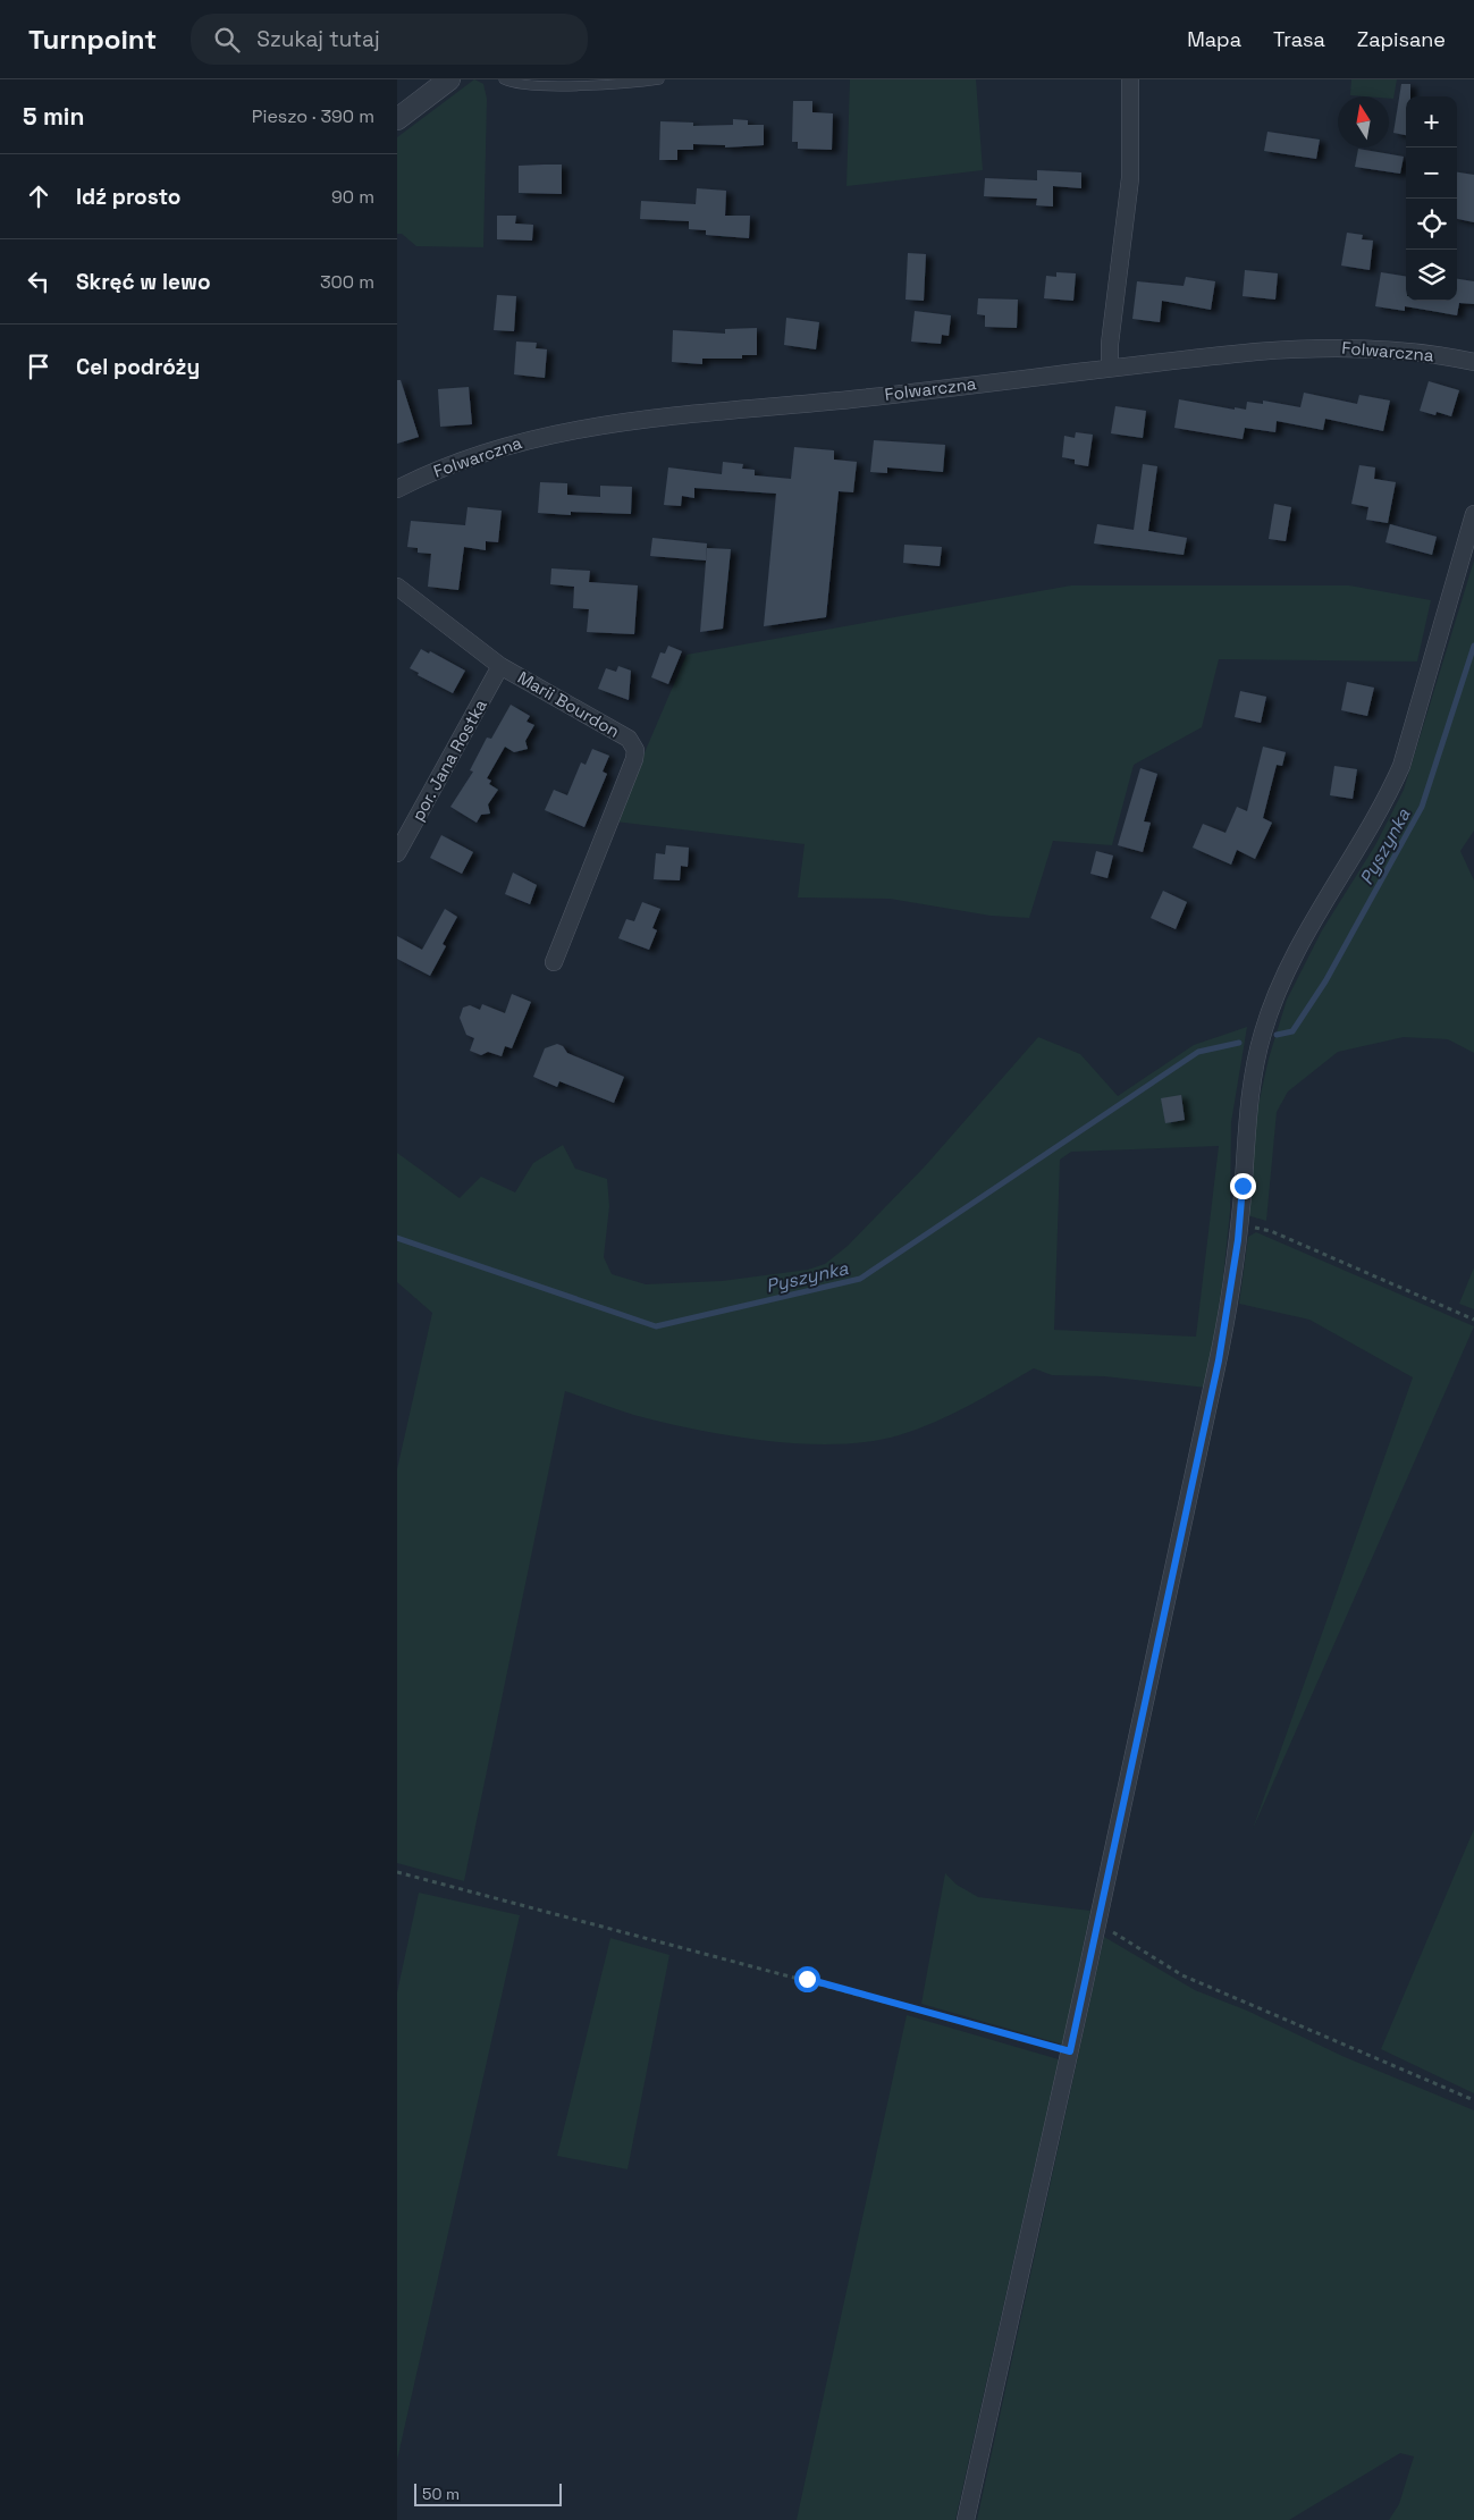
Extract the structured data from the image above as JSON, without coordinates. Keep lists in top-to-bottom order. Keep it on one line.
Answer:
{"streets":{"street":["Folwarczna","Marii Bourdon","por. Jana Rostka"]},"crossings":[["Marii Bourdon","por. Jana Rostka"]],"water":["Pyszynka"],"scale_bar":"50 m","north":"top","page":{"header":"Turnpoint","search":"Szukaj tutaj","nav":["Mapa","Trasa","Zapisane"],"heading":["5 min","Pieszo · 390 m"],"map_buttons":["+","−"],"list":[["Idź prosto","90 m"],["Skręć w lewo","300 m"],"Cel podróży"],"scale":"50 m"}}
